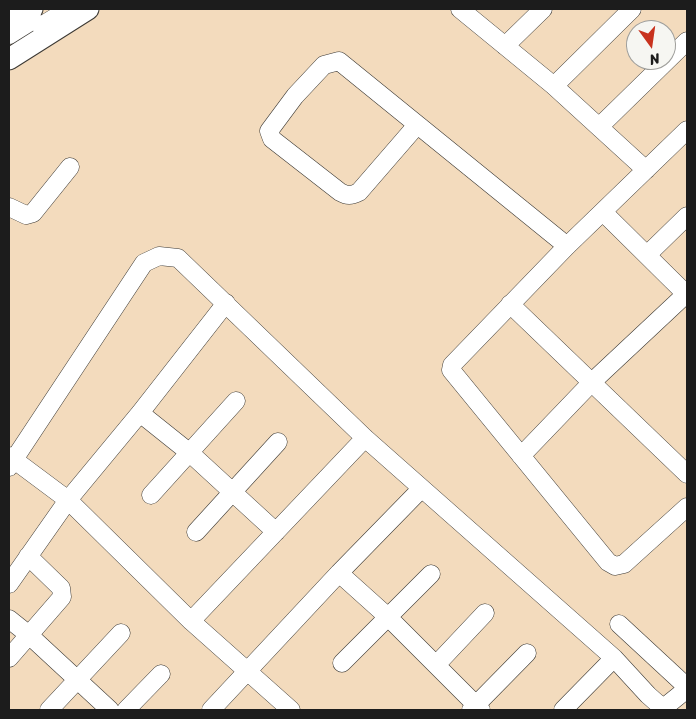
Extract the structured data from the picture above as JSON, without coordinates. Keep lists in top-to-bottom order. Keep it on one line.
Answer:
{"north":"bottom"}
